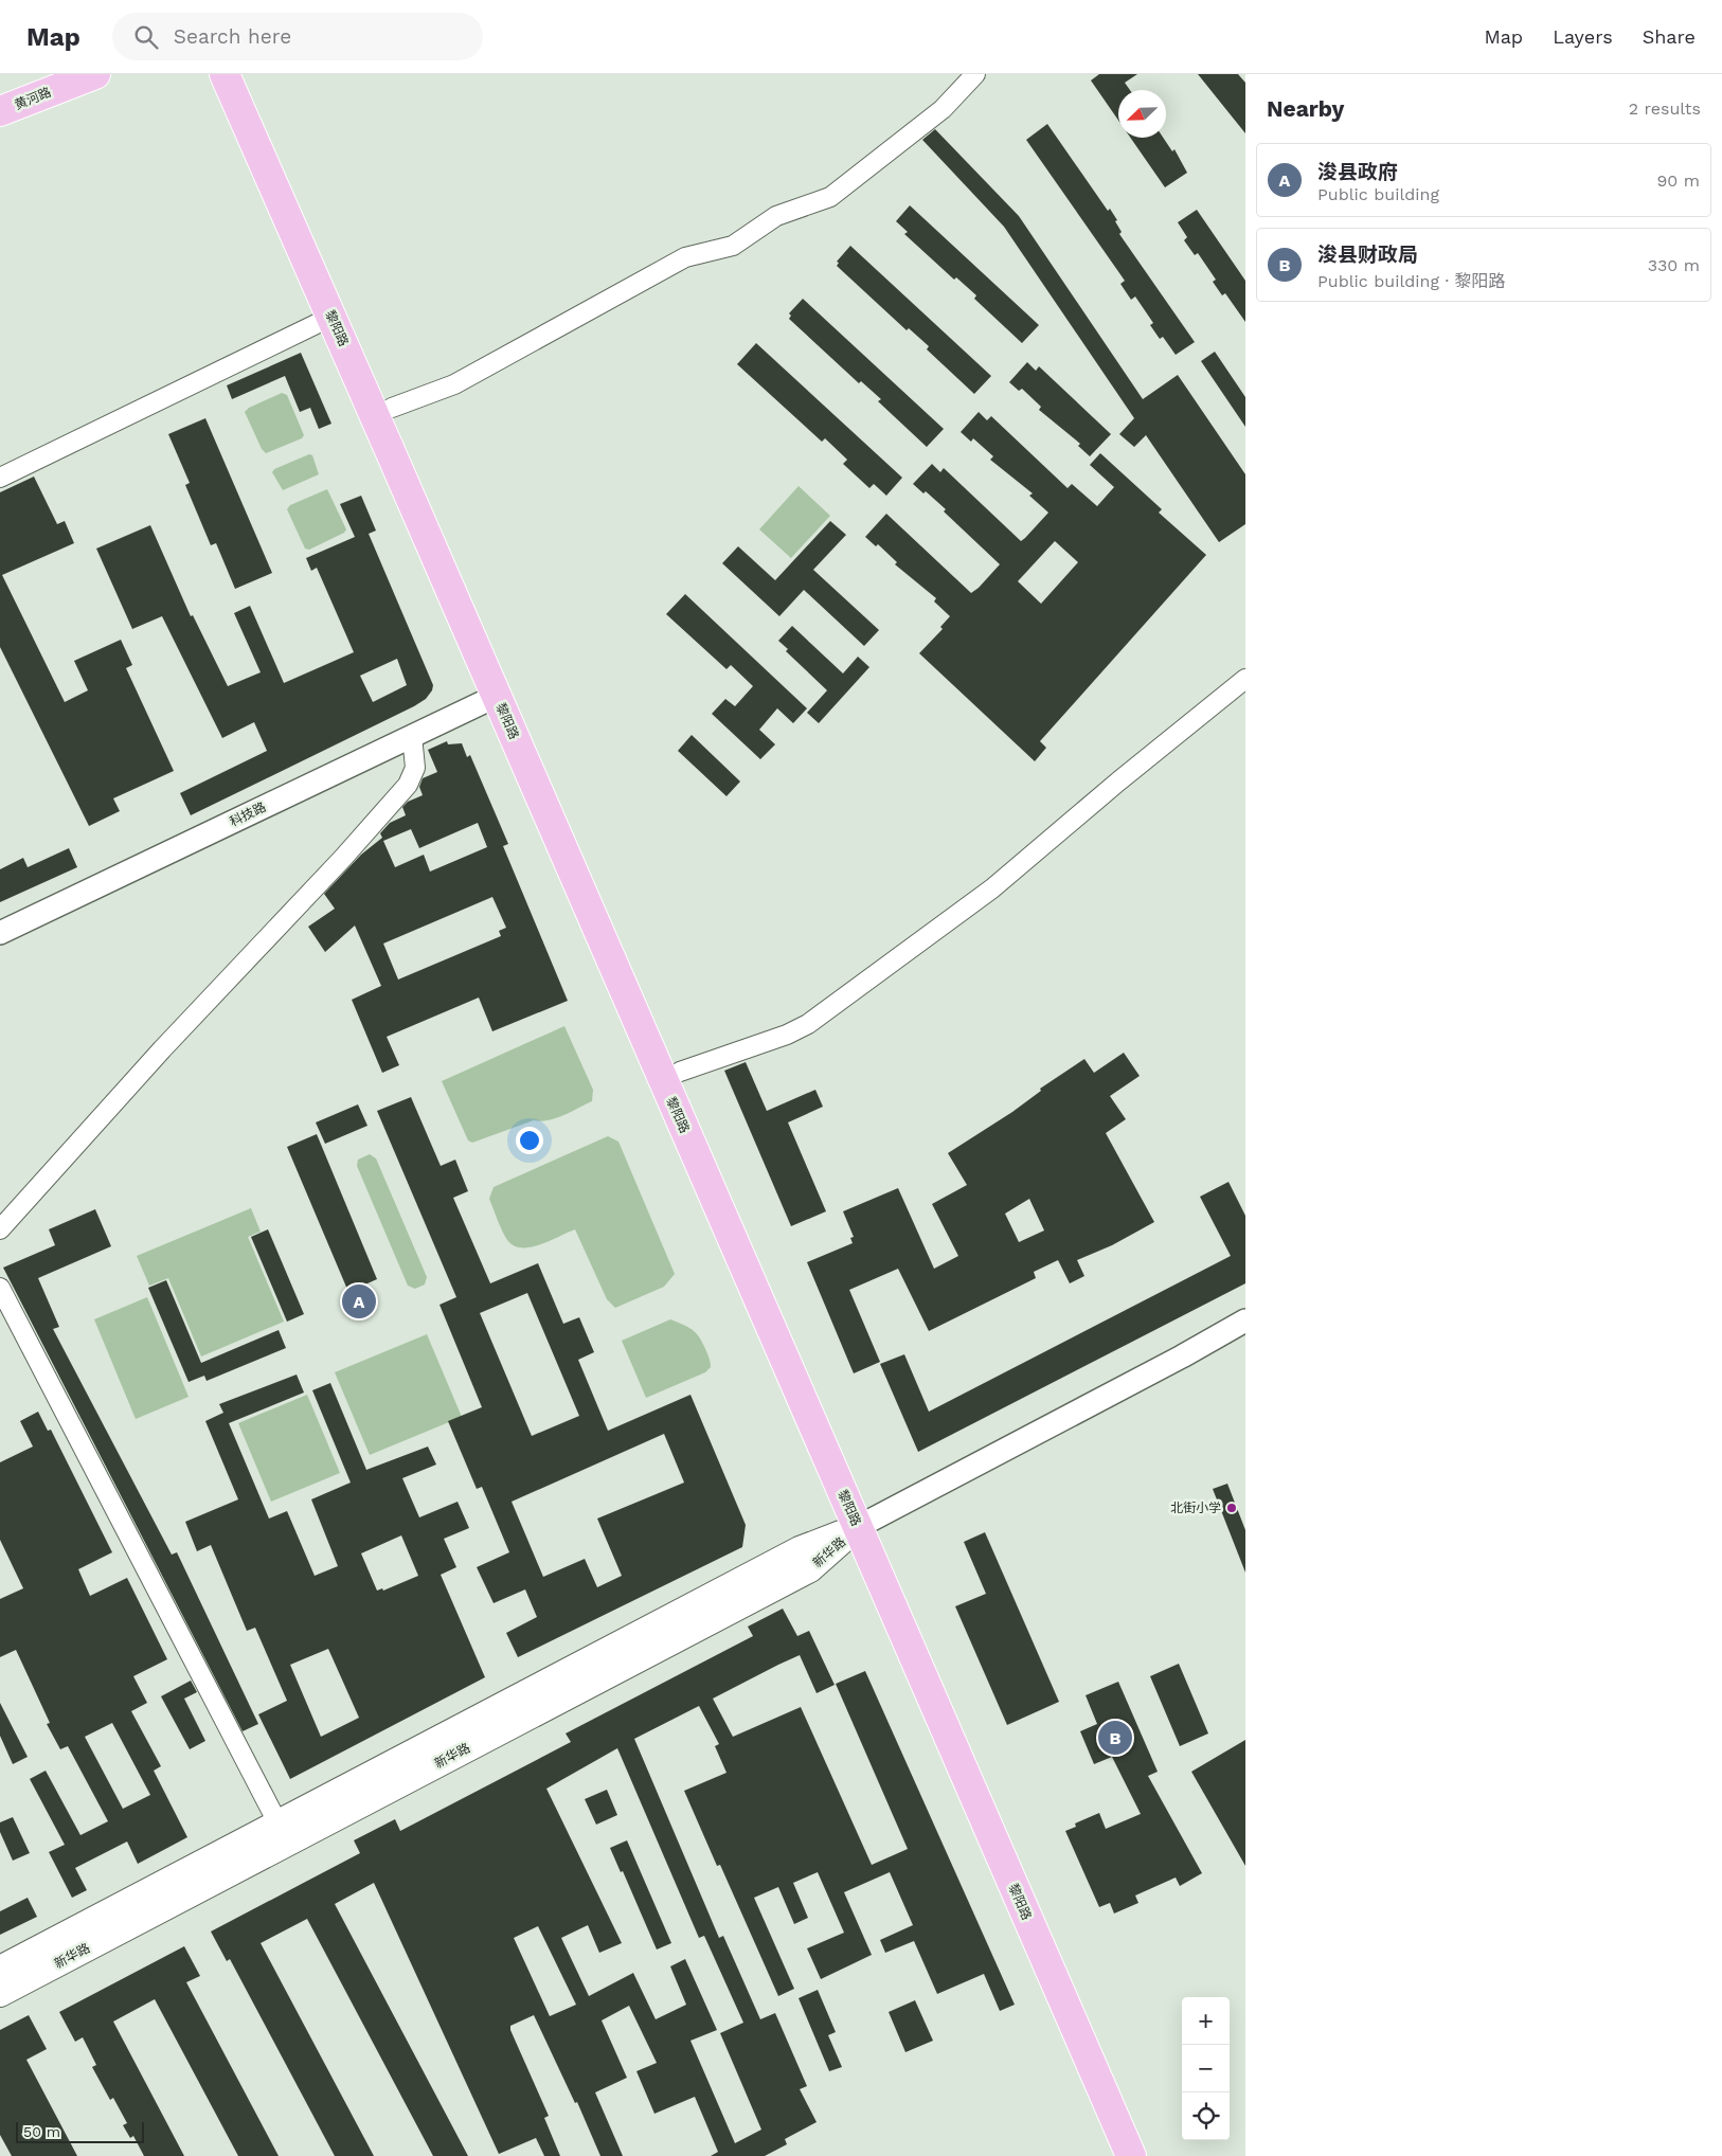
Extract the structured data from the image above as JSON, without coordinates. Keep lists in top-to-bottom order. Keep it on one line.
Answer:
{"streets":{"main road":["黄河路","黎阳路","新华路"],"street":["科技路"]},"crossings":[["黎阳路","科技路"],["黎阳路","新华路"]],"places":["北街小学"],"scale_bar":"50 m","north":"bottom left","page":{"header":"Map","search":"Search here","nav":["Map","Layers","Share"],"heading":["Nearby","2 results"],"list":[{"mark":"A","name":"浚县政府","note":"Public building","value":"90 m"},{"mark":"B","name":"浚县财政局","note":"Public building · 黎阳路","value":"330 m"}],"pins":["A","B"],"map_buttons":["+","−"],"scale":"50 m"}}
